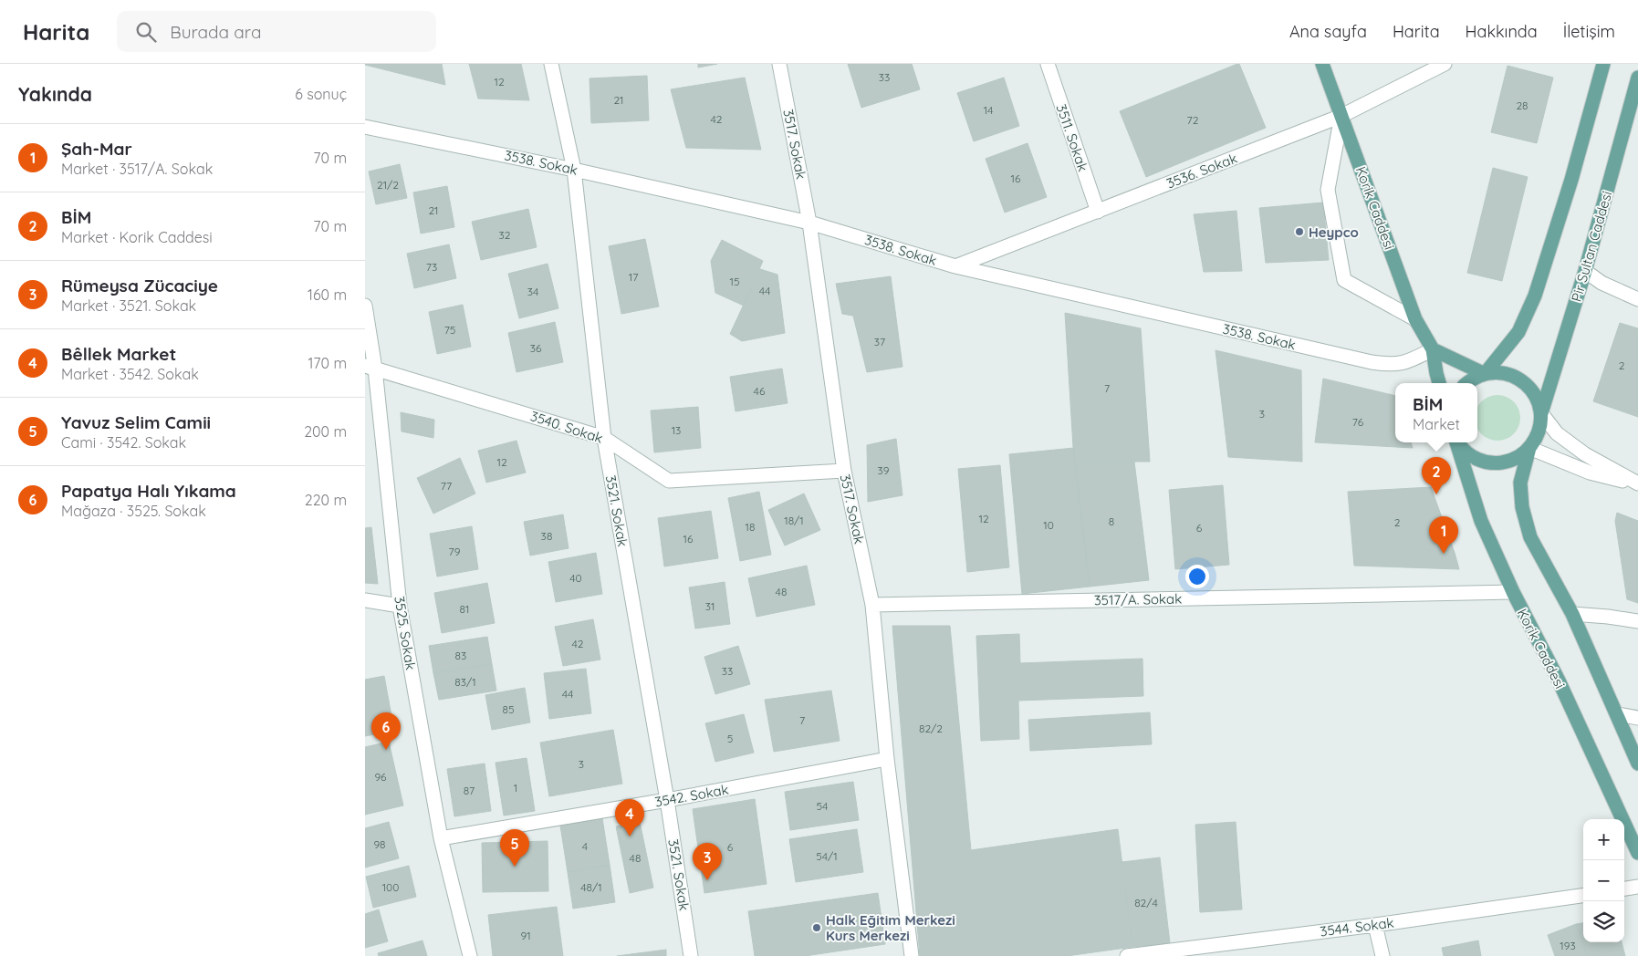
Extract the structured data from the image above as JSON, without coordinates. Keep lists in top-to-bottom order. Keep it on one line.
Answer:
{"streets":{"main road":["Korik Caddesi","Pir Sultan Caddesi"],"street":["3511. Sokak","3517. Sokak","3538. Sokak","3536. Sokak","3540. Sokak","3521. Sokak","3517/A. Sokak","3525. Sokak","3542. Sokak","3544. Sokak"]},"crossings":[["3511. Sokak","3536. Sokak"],["3517. Sokak","3538. Sokak"],["3517. Sokak","3540. Sokak"],["3517. Sokak","3517/A. Sokak"],["3517. Sokak","3542. Sokak"],["3538. Sokak","3536. Sokak"],["3538. Sokak","Korik Caddesi"],["3538. Sokak","3521. Sokak"],["3536. Sokak","Korik Caddesi"],["Korik Caddesi","3517/A. Sokak"],["3540. Sokak","3521. Sokak"],["3540. Sokak","3525. Sokak"],["3521. Sokak","3542. Sokak"],["3525. Sokak","3542. Sokak"]],"places":["Heypco","Halk Eğitim Merkezi Kurs Merkezi"],"house_numbers":["33","12","21","28","14","42","72","16","21/2","21","32","73","17","15","44","34","75","37","36","2","7","46","3","76","13","12","39","77","12","18/1","8","2","10","18","6","38","16","79","40","48","31","81","42","83","33","83/1","44","85","7","82/2","5","3","96","1","87","54","98","4","6","54/1","48","100","48/1","82/4","91","193"],"page":{"header":"Harita","search":"Burada ara","nav":["Ana sayfa","Harita","Hakkında","İletişim"],"heading":["Yakında","6 sonuç"],"list":[{"mark":"1","name":"Şah-Mar","note":"Market · 3517/A. Sokak","value":"70 m"},{"mark":"2","name":"BİM","note":"Market · Korik Caddesi","value":"70 m"},{"mark":"3","name":"Rümeysa Zücaciye","note":"Market · 3521. Sokak","value":"160 m"},{"mark":"4","name":"Bêllek Market","note":"Market · 3542. Sokak","value":"170 m"},{"mark":"5","name":"Yavuz Selim Camii","note":"Cami · 3542. Sokak","value":"200 m"},{"mark":"6","name":"Papatya Halı Yıkama","note":"Mağaza · 3525. Sokak","value":"220 m"}],"popup":["BİM","Market"],"pins":["2","1","6","4","5","3"],"map_buttons":["+","−"]}}
